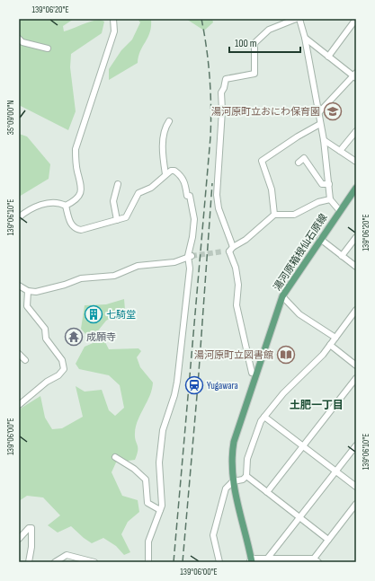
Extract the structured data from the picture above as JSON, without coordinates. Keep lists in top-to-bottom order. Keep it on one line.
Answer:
{"streets":{"main road":["湯河原箱根仙石原線"]},"districts":["土肥一丁目"],"places":{"school or university":["湯河原町立おにわ保育園"],"building":["七騎堂"],"temple":["成願寺"],"library":["湯河原町立図書館"],"station":["Yugawara"]},"scale_bar":"100 m","coordinates":["139°06'20\"E","35°09'00\"N","139°06'10\"E","139°06'00\"E"]}
